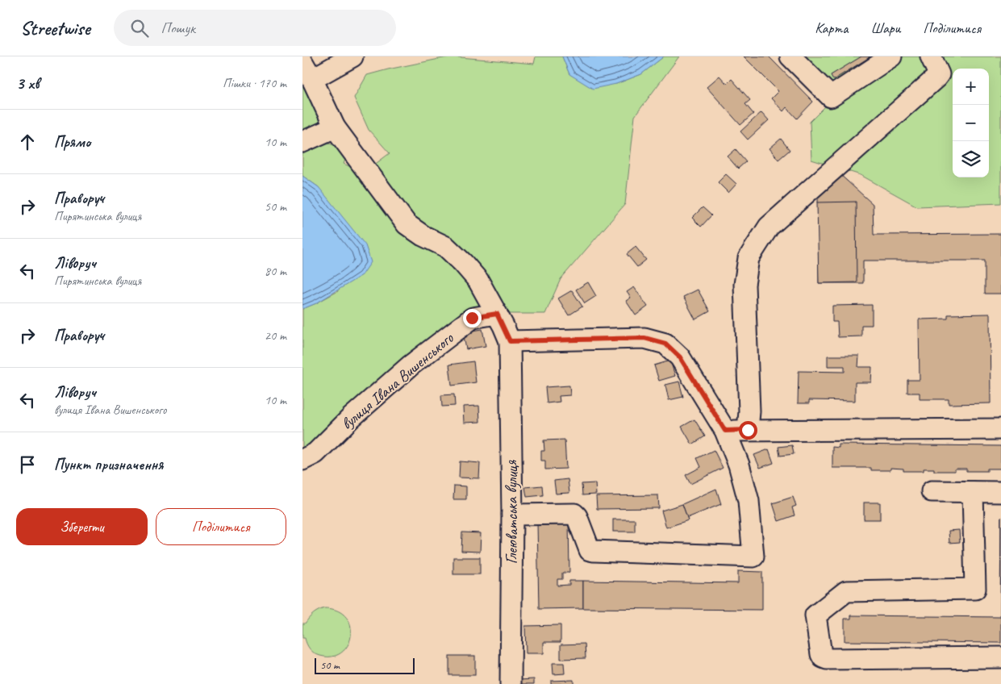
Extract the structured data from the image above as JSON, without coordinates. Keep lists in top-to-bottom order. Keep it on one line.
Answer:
{"streets":{"street":["вулиця Івана Вишенського","Глеюватська вулиця"]},"scale_bar":"50 m","page":{"header":"Streetwise","search":"Пошук","nav":["Карта","Шари","Поділитися"],"heading":["3 хв","Пішки · 170 m"],"map_buttons":["+","−"],"list":[["Прямо","10 m"],["Праворуч","Пирятинська вулиця","50 m"],["Ліворуч","Пирятинська вулиця","80 m"],["Праворуч","20 m"],["Ліворуч","вулиця Івана Вишенського","10 m"],"Пункт призначення"],"buttons":["Зберегти","Поділитися"],"scale":"50 m"}}
